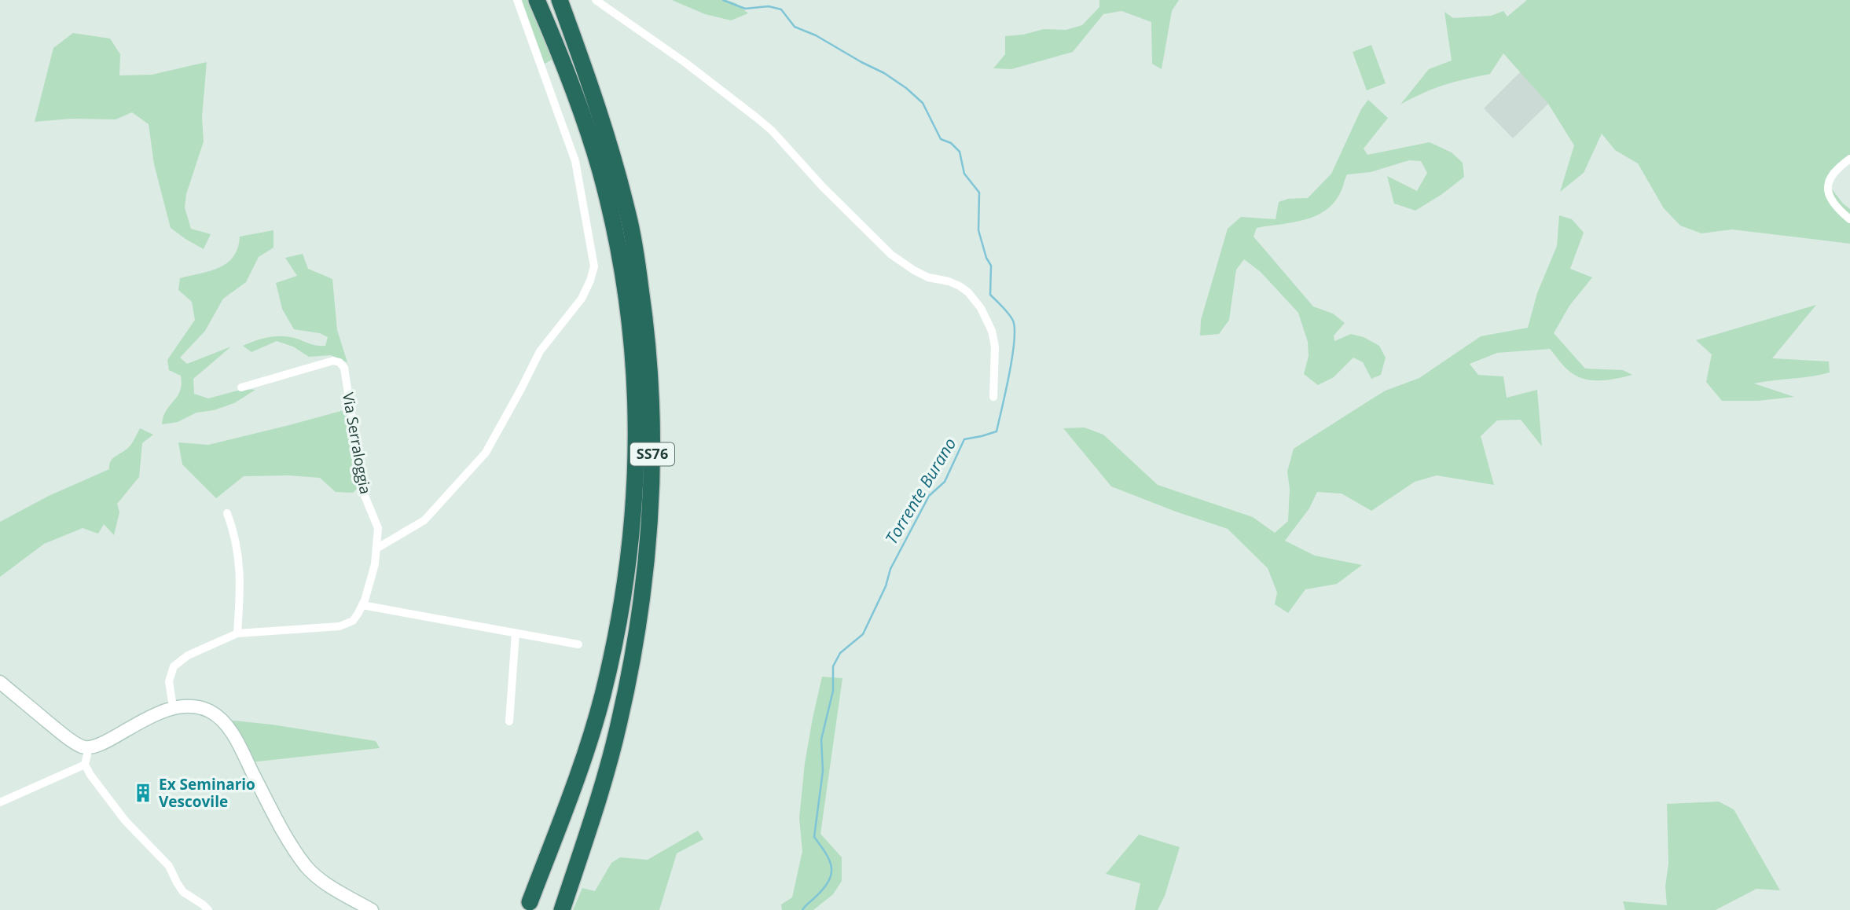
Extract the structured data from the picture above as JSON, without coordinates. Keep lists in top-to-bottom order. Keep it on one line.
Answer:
{"streets":{"highway":["SS76"],"street":["Via Serraloggia"]},"water":["Torrente Burano"],"places":{"building":["Ex Seminario Vescovile"]}}
